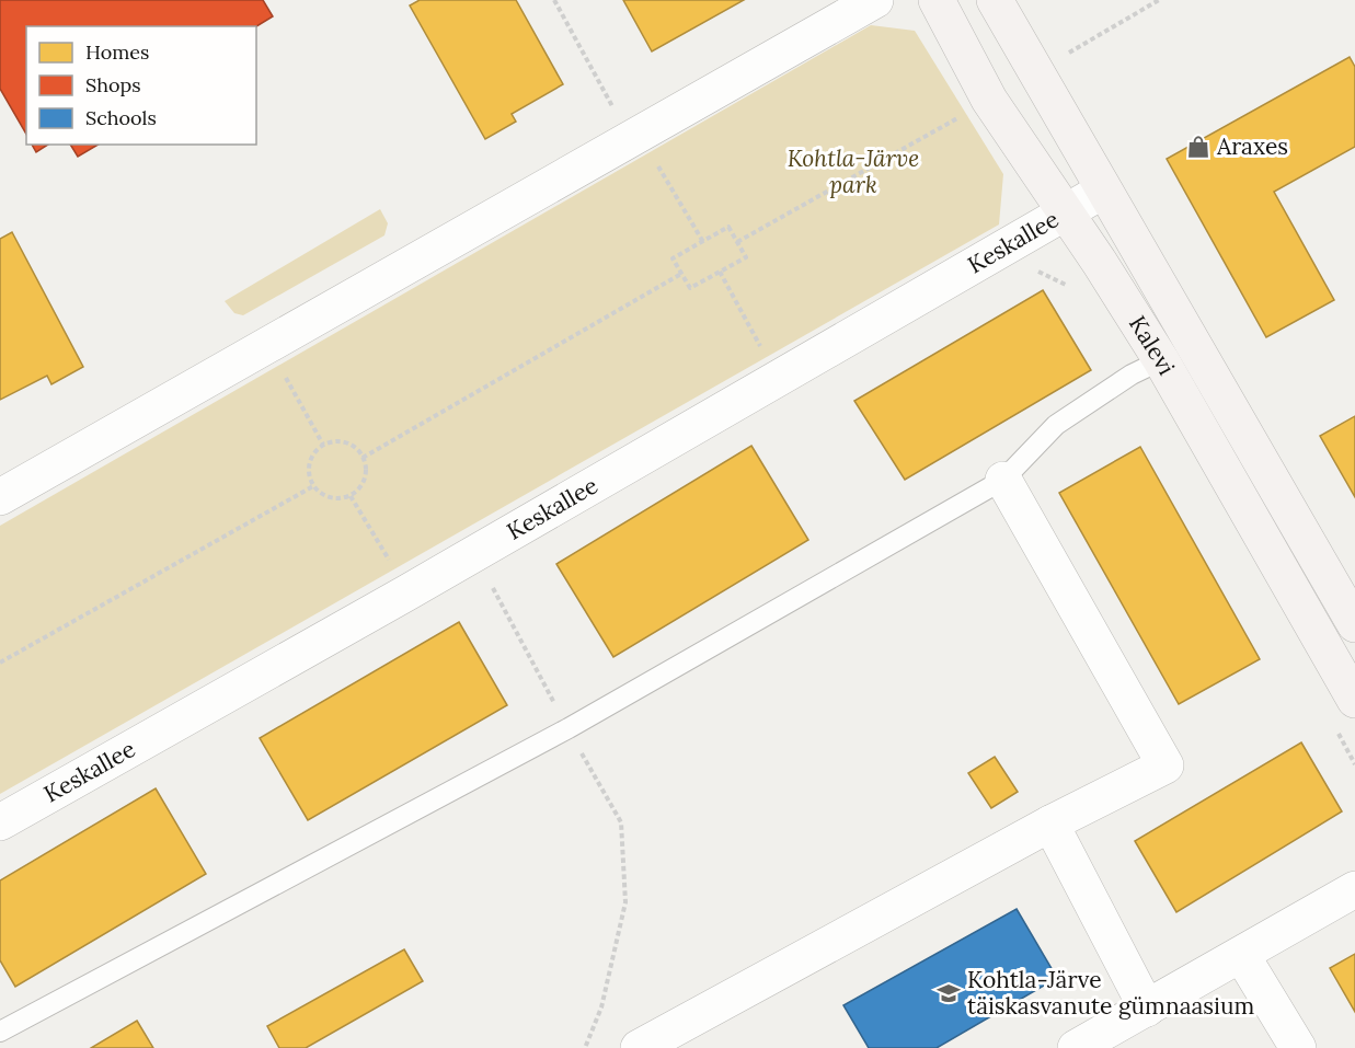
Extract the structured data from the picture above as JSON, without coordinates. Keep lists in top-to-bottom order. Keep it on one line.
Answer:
{"streets":{"main road":["Kalevi"],"street":["Keskallee"]},"crossings":[["Keskallee","Kalevi"]],"parks":["Kohtla-Järve park"],"places":{"shop":["Araxes"],"school or university":["Kohtla-Järve täiskasvanute gümnaasium"]},"legend":["Homes","Shops","Schools"]}
